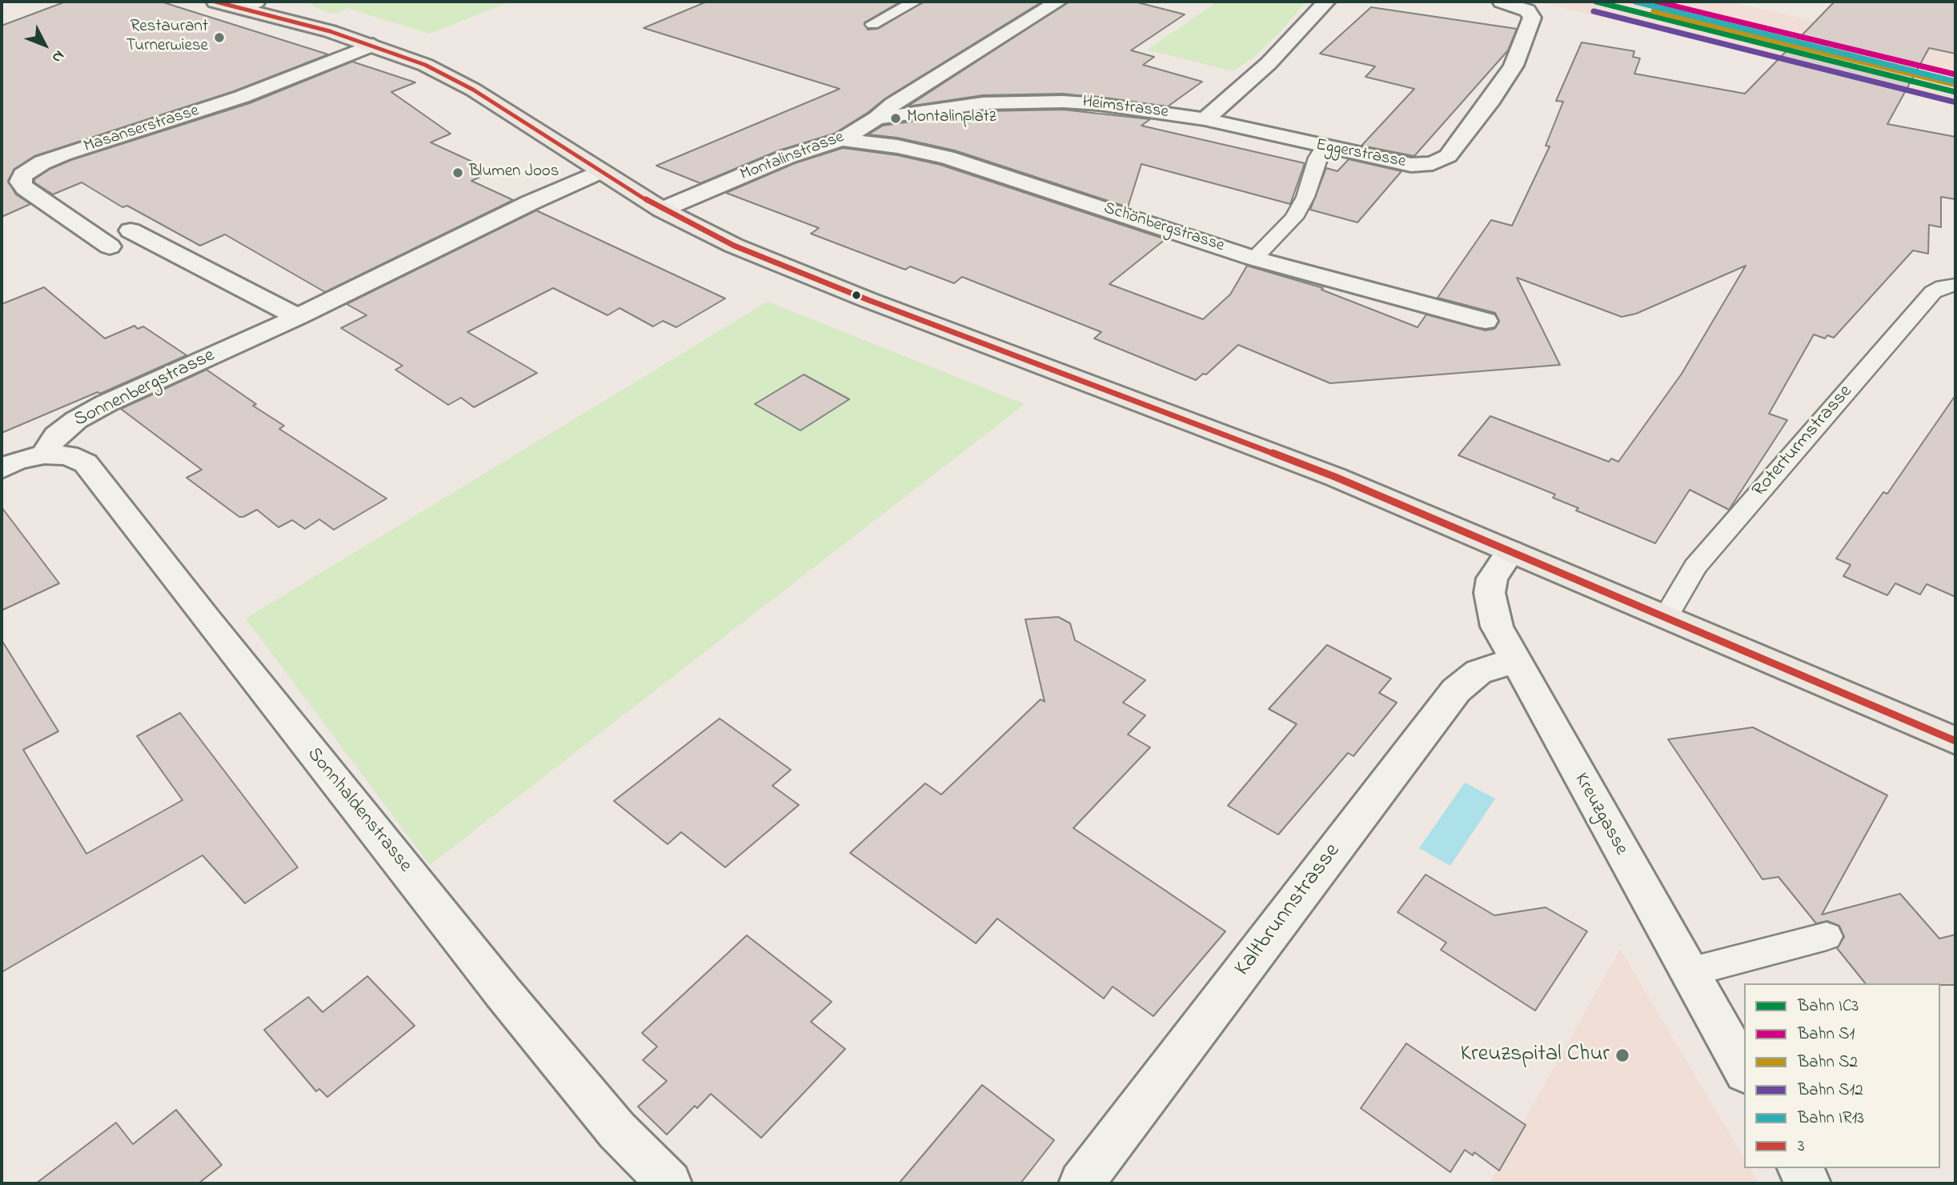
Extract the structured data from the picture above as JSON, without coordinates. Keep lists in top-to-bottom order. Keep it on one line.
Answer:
{"streets":{"street":["Heimstrasse","Masanserstrasse","Eggerstrasse","Montalinstrasse","Schönbergstrasse","Sonnenbergstrasse","Sonnhaldenstrasse","Kreuzgasse","Kaltbrunnstrasse"],"lane":["Roterturmstrasse"]},"crossings":[["Heimstrasse","Eggerstrasse"],["Heimstrasse","Montalinstrasse"],["Montalinstrasse","Schönbergstrasse"],["Sonnenbergstrasse","Sonnhaldenstrasse"],["Kreuzgasse","Kaltbrunnstrasse"]],"places":["Restaurant Turnerwiese","Montalinplatz","Blumen Joos","Kreuzspital Chur"],"lines":["rail line IC3","rail line S1","rail line IR13","transit line 3","rail line S2","rail line S12"],"legend":["Bahn IC3","Bahn S1","Bahn S2","Bahn S12","Bahn IR13","3"],"north":"bottom right"}
